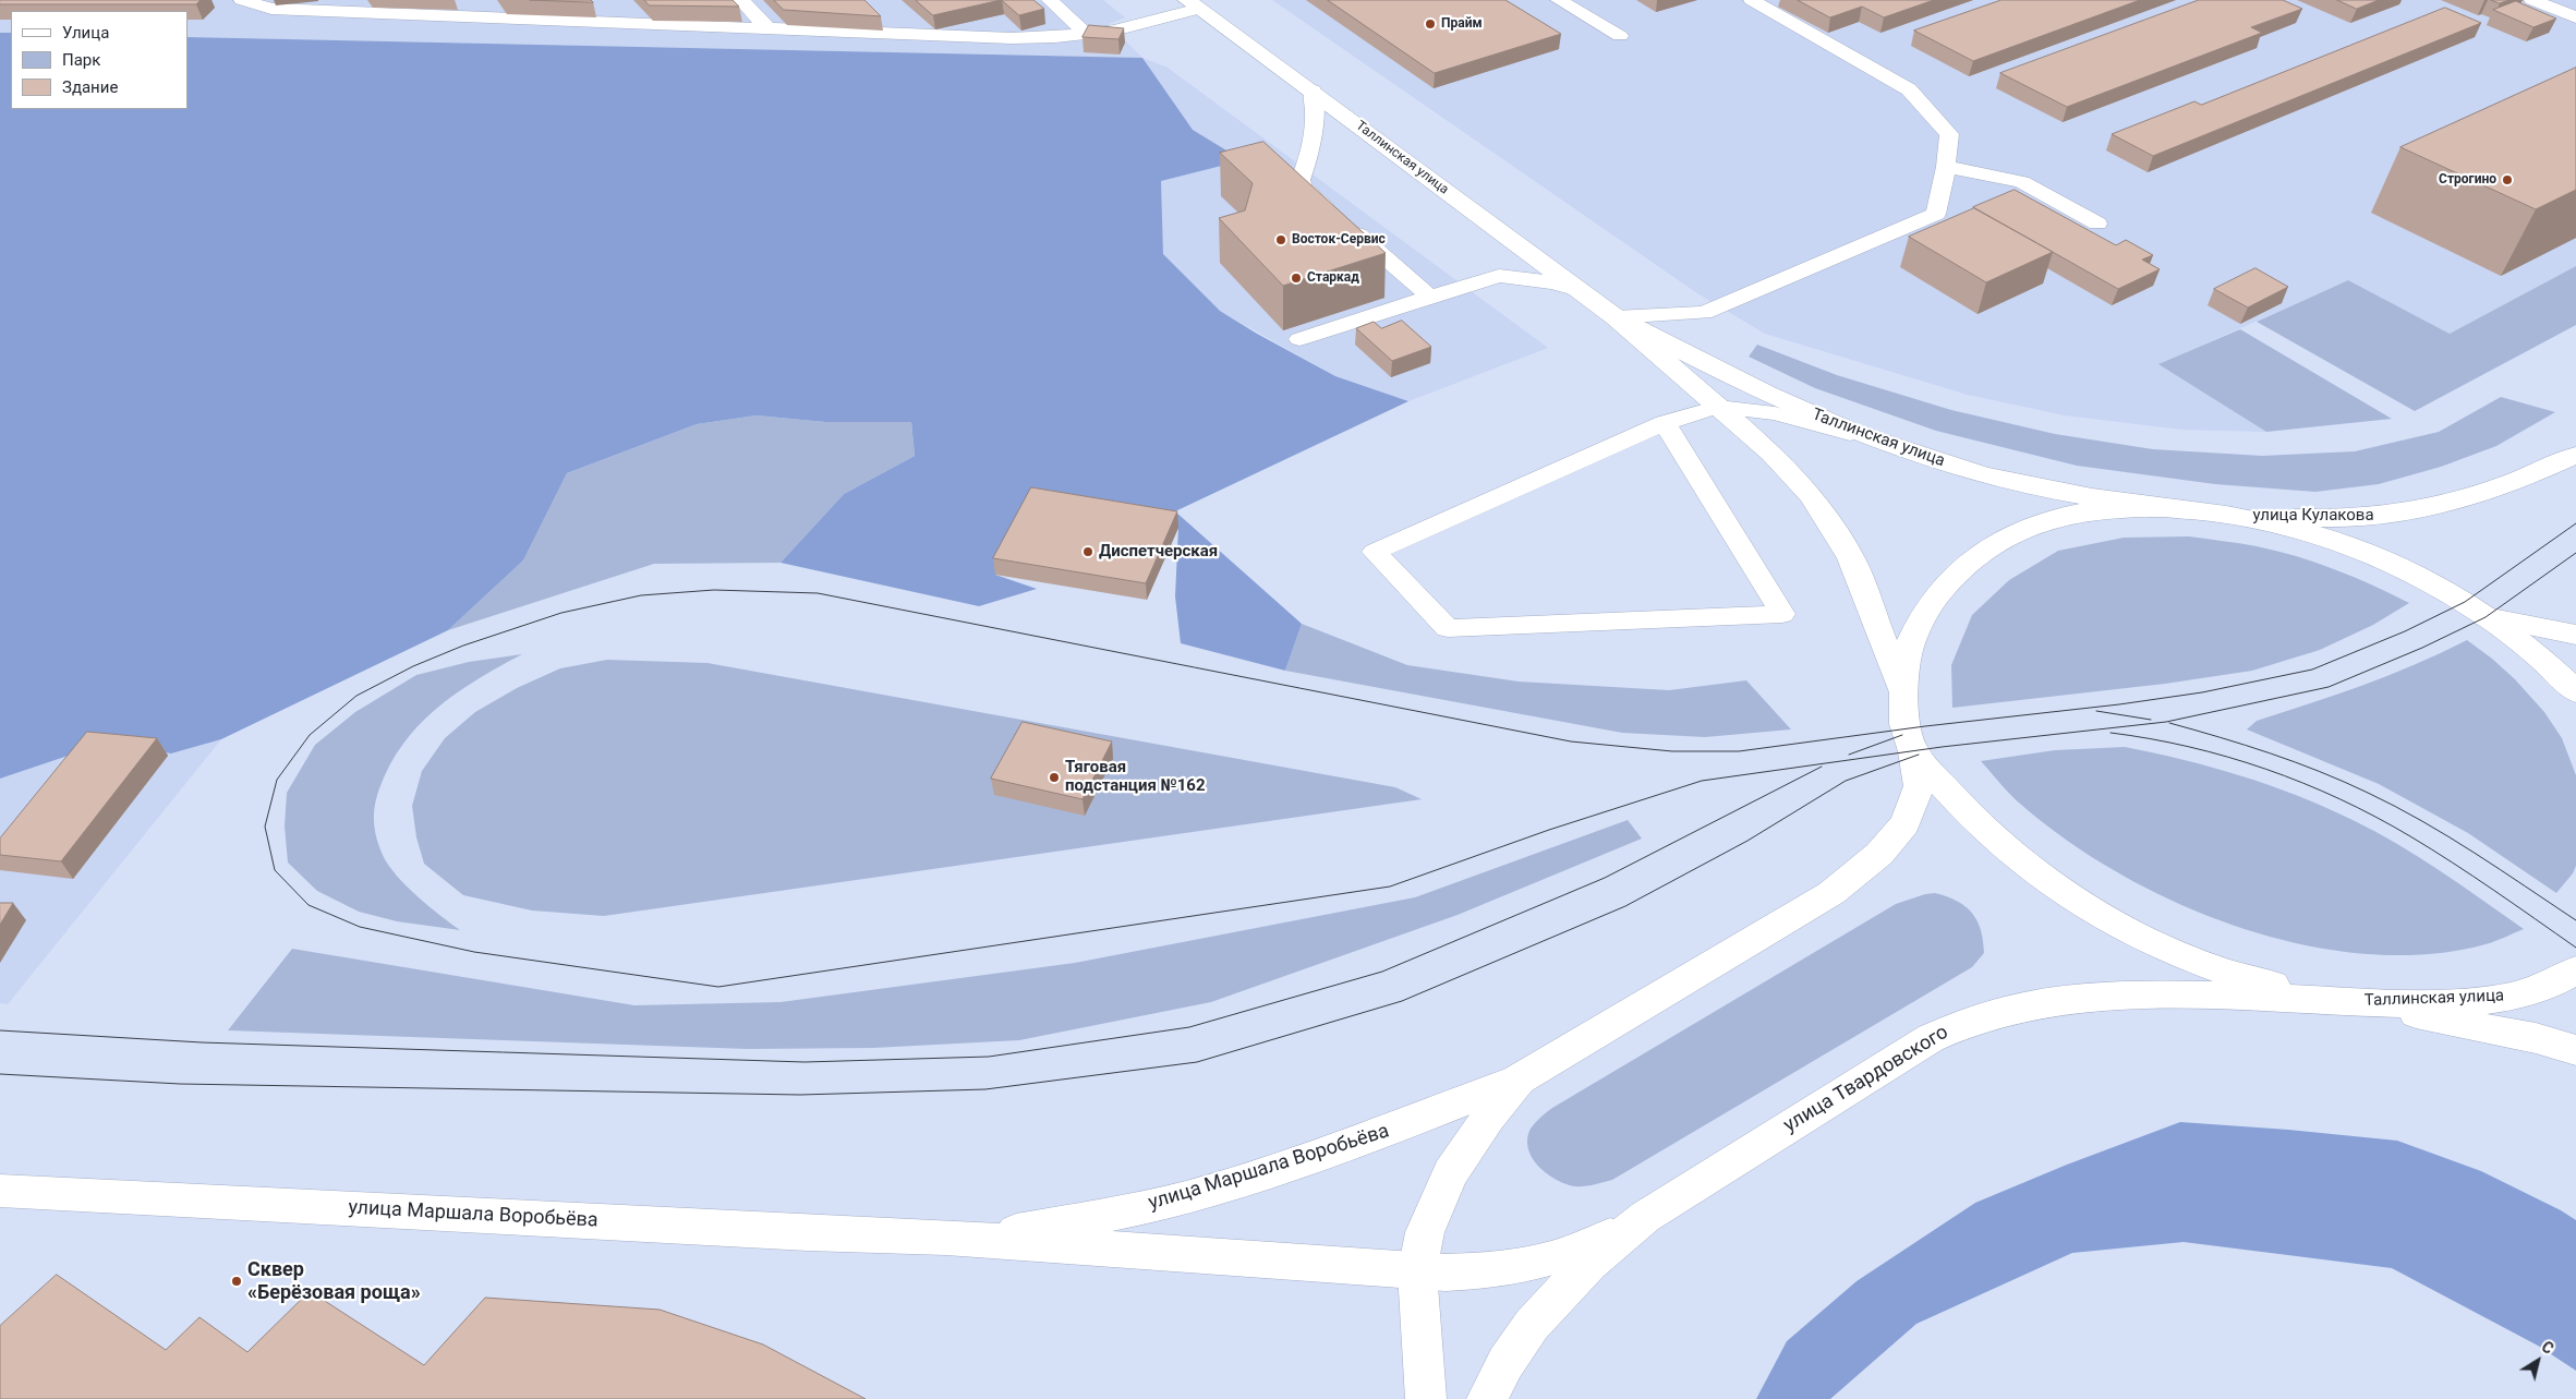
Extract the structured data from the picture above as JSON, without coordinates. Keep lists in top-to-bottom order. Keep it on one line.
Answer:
{"streets":{"main road":["Таллинская улица","улица Кулакова","улица Твардовского","улица Маршала Воробьёва"]},"crossings":[["Таллинская улица","улица Кулакова"],["Таллинская улица","улица Твардовского"],["улица Твардовского","улица Маршала Воробьёва"]],"places":["Прайм","Строгино","Восток-Сервис","Старкад","Диспетчерская","Тяговая подстанция №162","Сквер «Берёзовая роща»"],"legend":["Улица","Парк","Здание"],"north":"top right"}
